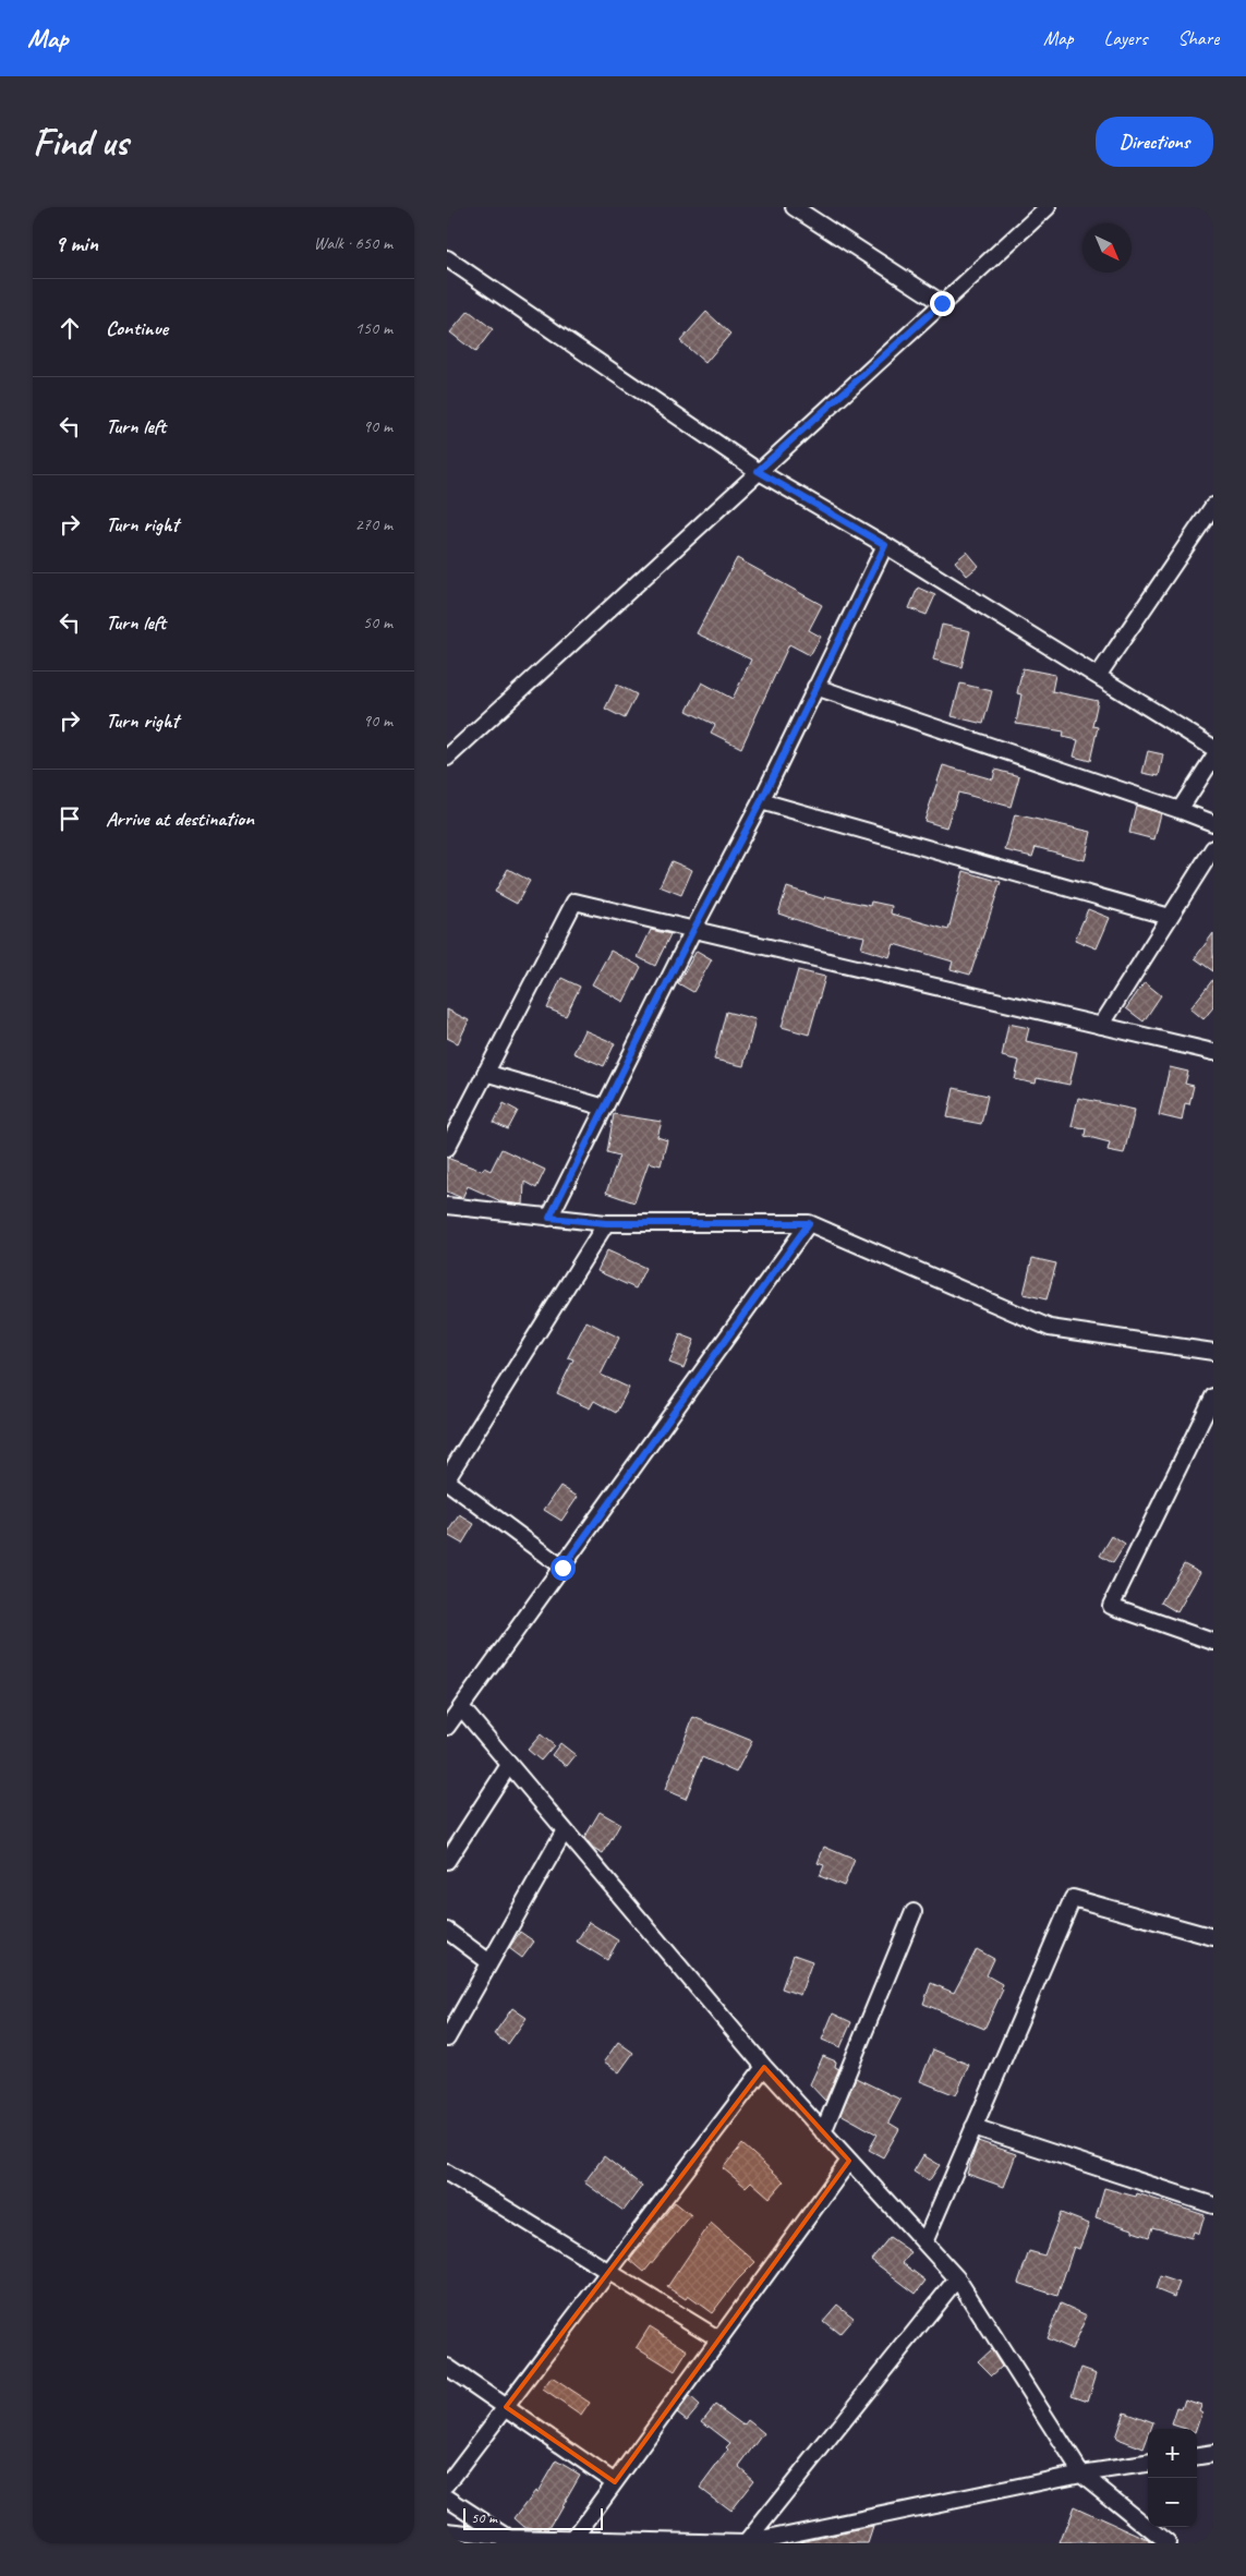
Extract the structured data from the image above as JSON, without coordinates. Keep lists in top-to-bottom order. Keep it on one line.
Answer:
{"scale_bar":"50 m","north":"bottom right","page":{"header":"Map","nav":["Map","Layers","Share"],"buttons":"Directions","title":"Find us","heading":["9 min","Walk · 650 m"],"list":[["Continue","150 m"],["Turn left","90 m"],["Turn right","270 m"],["Turn left","50 m"],["Turn right","90 m"],"Arrive at destination"],"map_buttons":["+","−"],"scale":"50 m"}}
